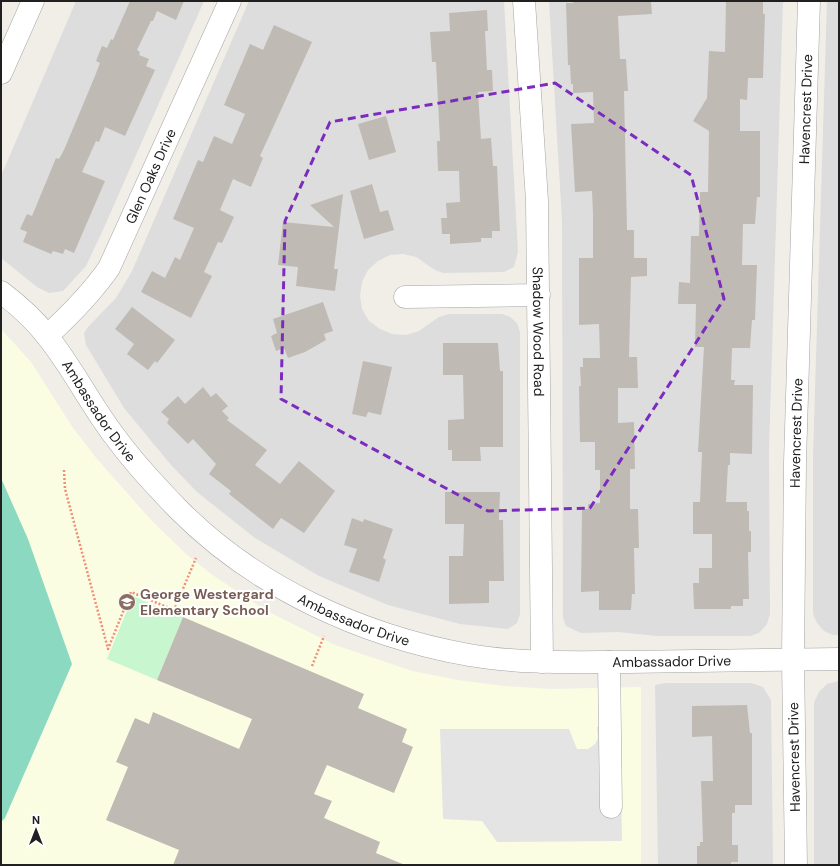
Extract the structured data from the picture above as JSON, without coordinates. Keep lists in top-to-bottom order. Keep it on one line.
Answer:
{"streets":{"street":["Havencrest Drive","Glen Oaks Drive","Shadow Wood Road","Ambassador Drive"]},"crossings":[["Havencrest Drive","Ambassador Drive"],["Glen Oaks Drive","Ambassador Drive"],["Shadow Wood Road","Ambassador Drive"]],"places":{"school or university":["George Westergard Elementary School"]},"north":"top"}
